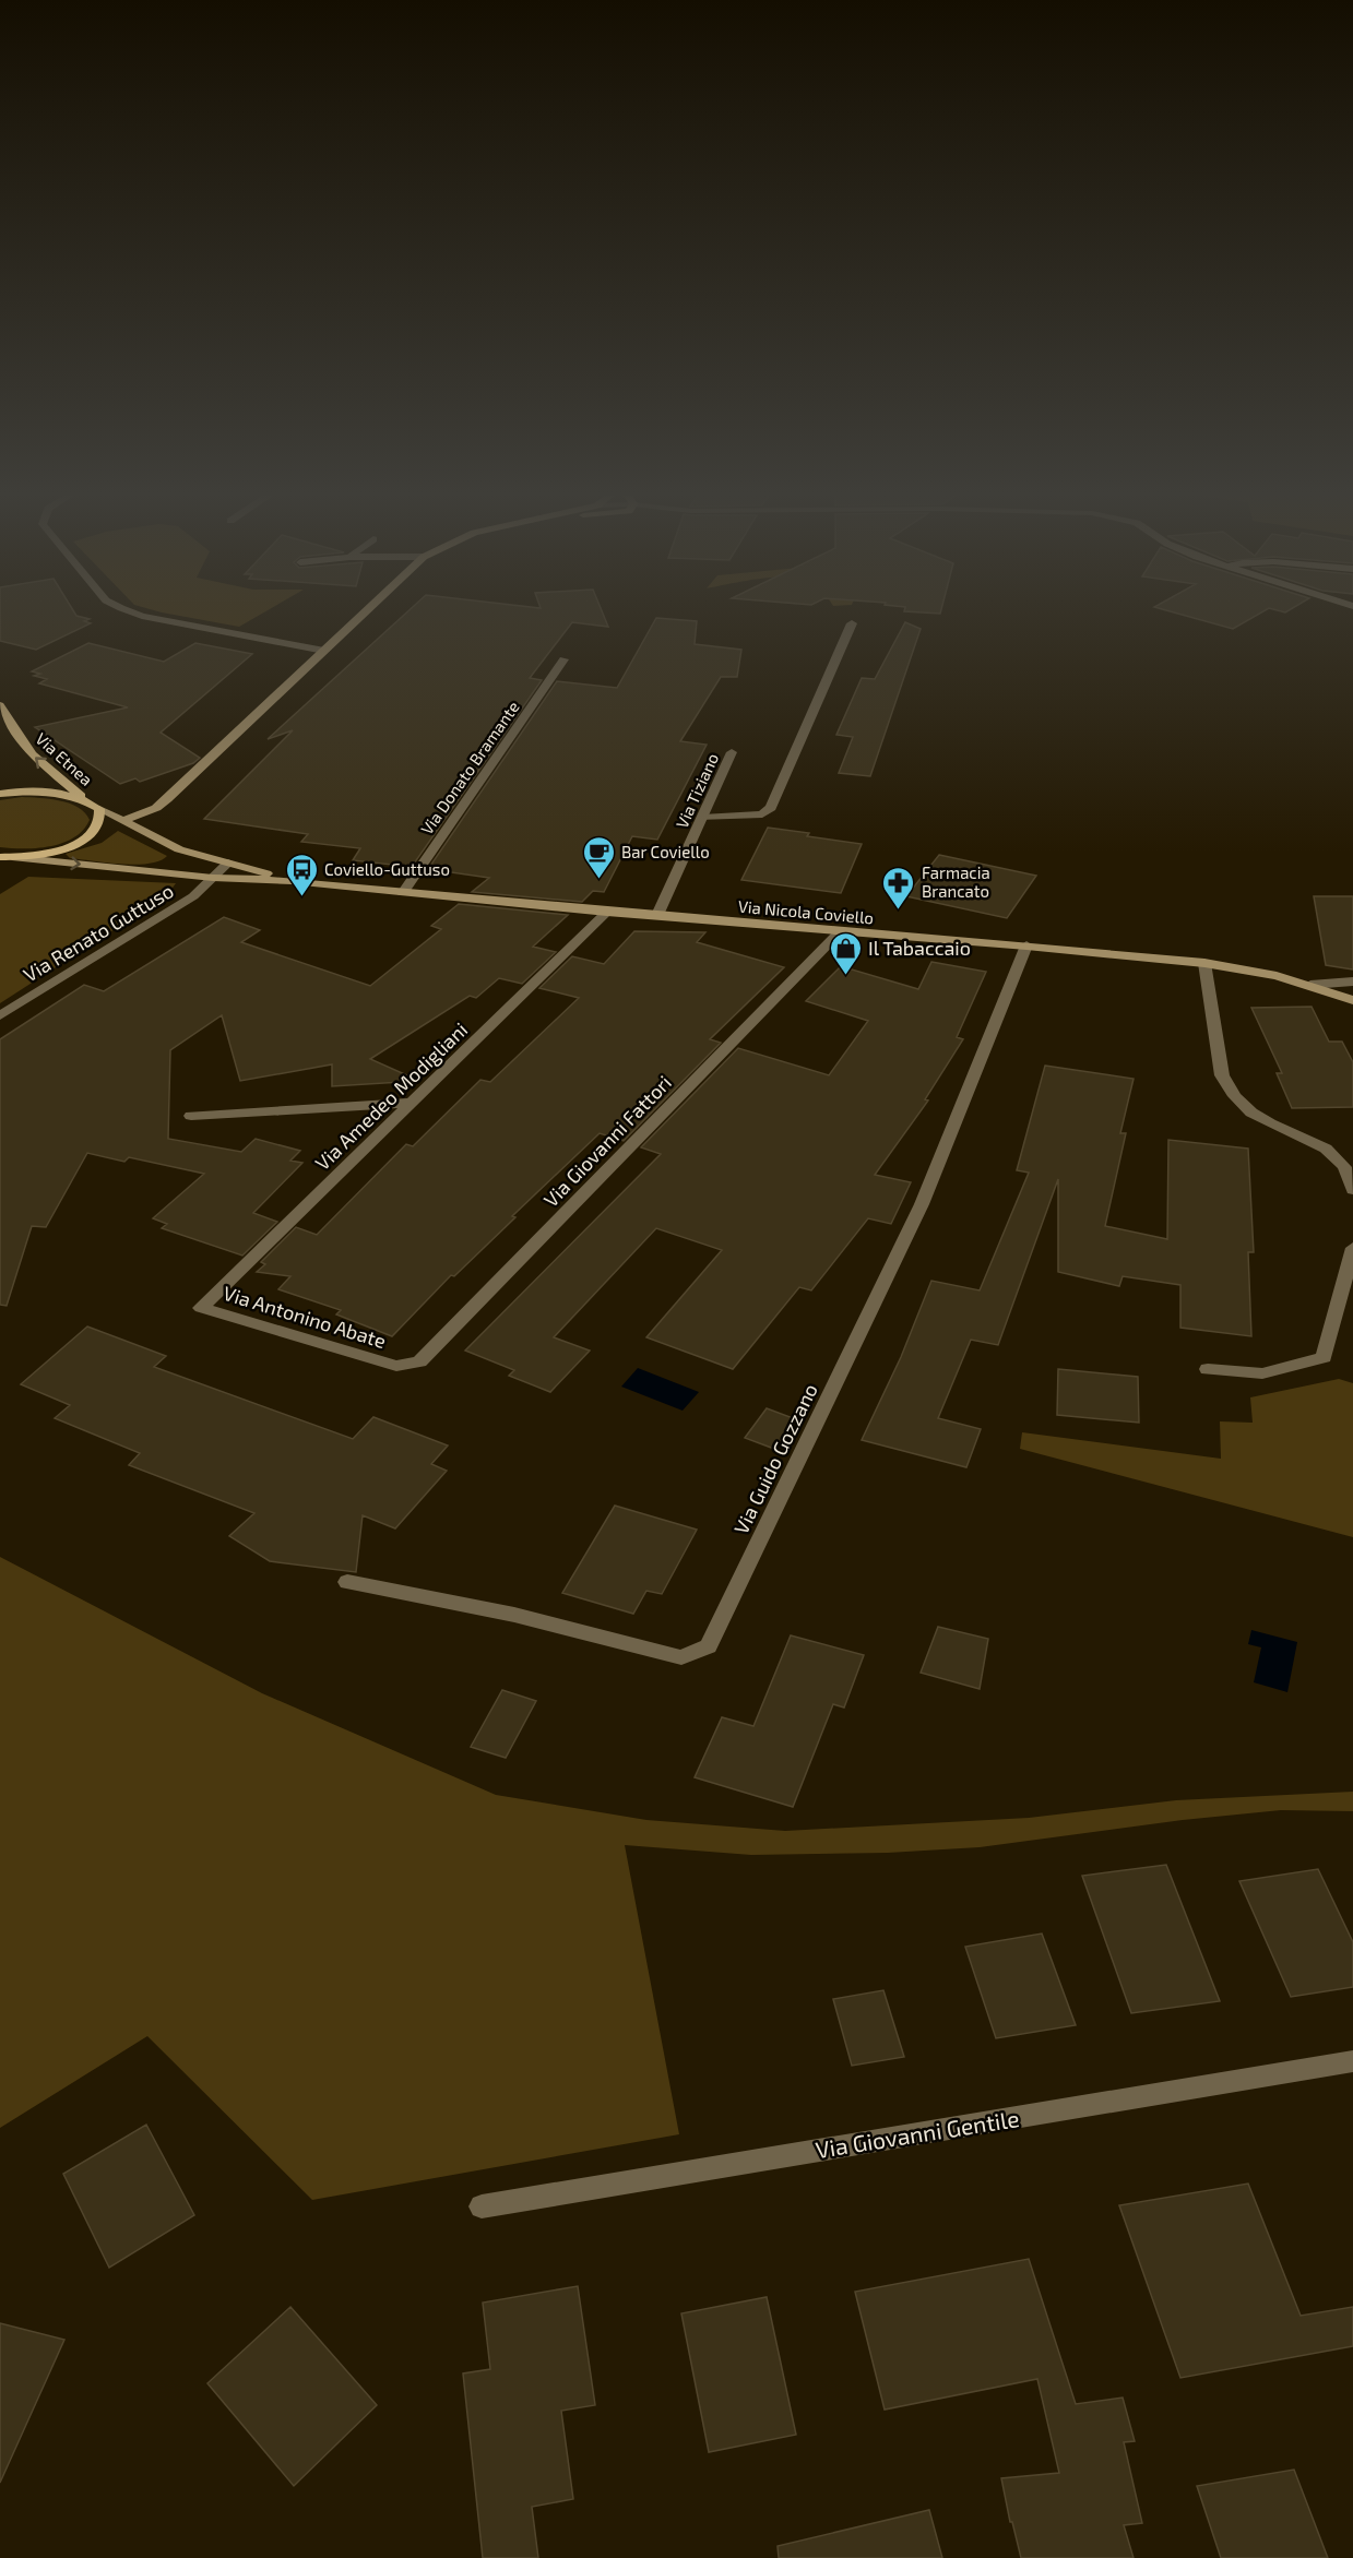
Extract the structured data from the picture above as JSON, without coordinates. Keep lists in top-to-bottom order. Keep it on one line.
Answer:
{"streets":{"main road":["Via Etnea","Via Nicola Coviello"],"street":["Via Donato Bramante","Via Tiziano","Via Renato Guttuso","Via Amedeo Modigliani","Via Giovanni Fattori","Via Antonino Abate","Via Guido Gozzano","Via Giovanni Gentile"]},"crossings":[["Via Donato Bramante","Via Nicola Coviello"],["Via Tiziano","Via Nicola Coviello"],["Via Nicola Coviello","Via Amedeo Modigliani"],["Via Nicola Coviello","Via Giovanni Fattori"],["Via Nicola Coviello","Via Guido Gozzano"],["Via Amedeo Modigliani","Via Antonino Abate"],["Via Giovanni Fattori","Via Antonino Abate"]],"one_way":["Via Etnea"],"places":{"cafe":["Bar Coviello"],"bus stop":["Coviello-Guttuso"],"pharmacy":["Farmacia Brancato"],"shop":["Il Tabaccaio"]}}
